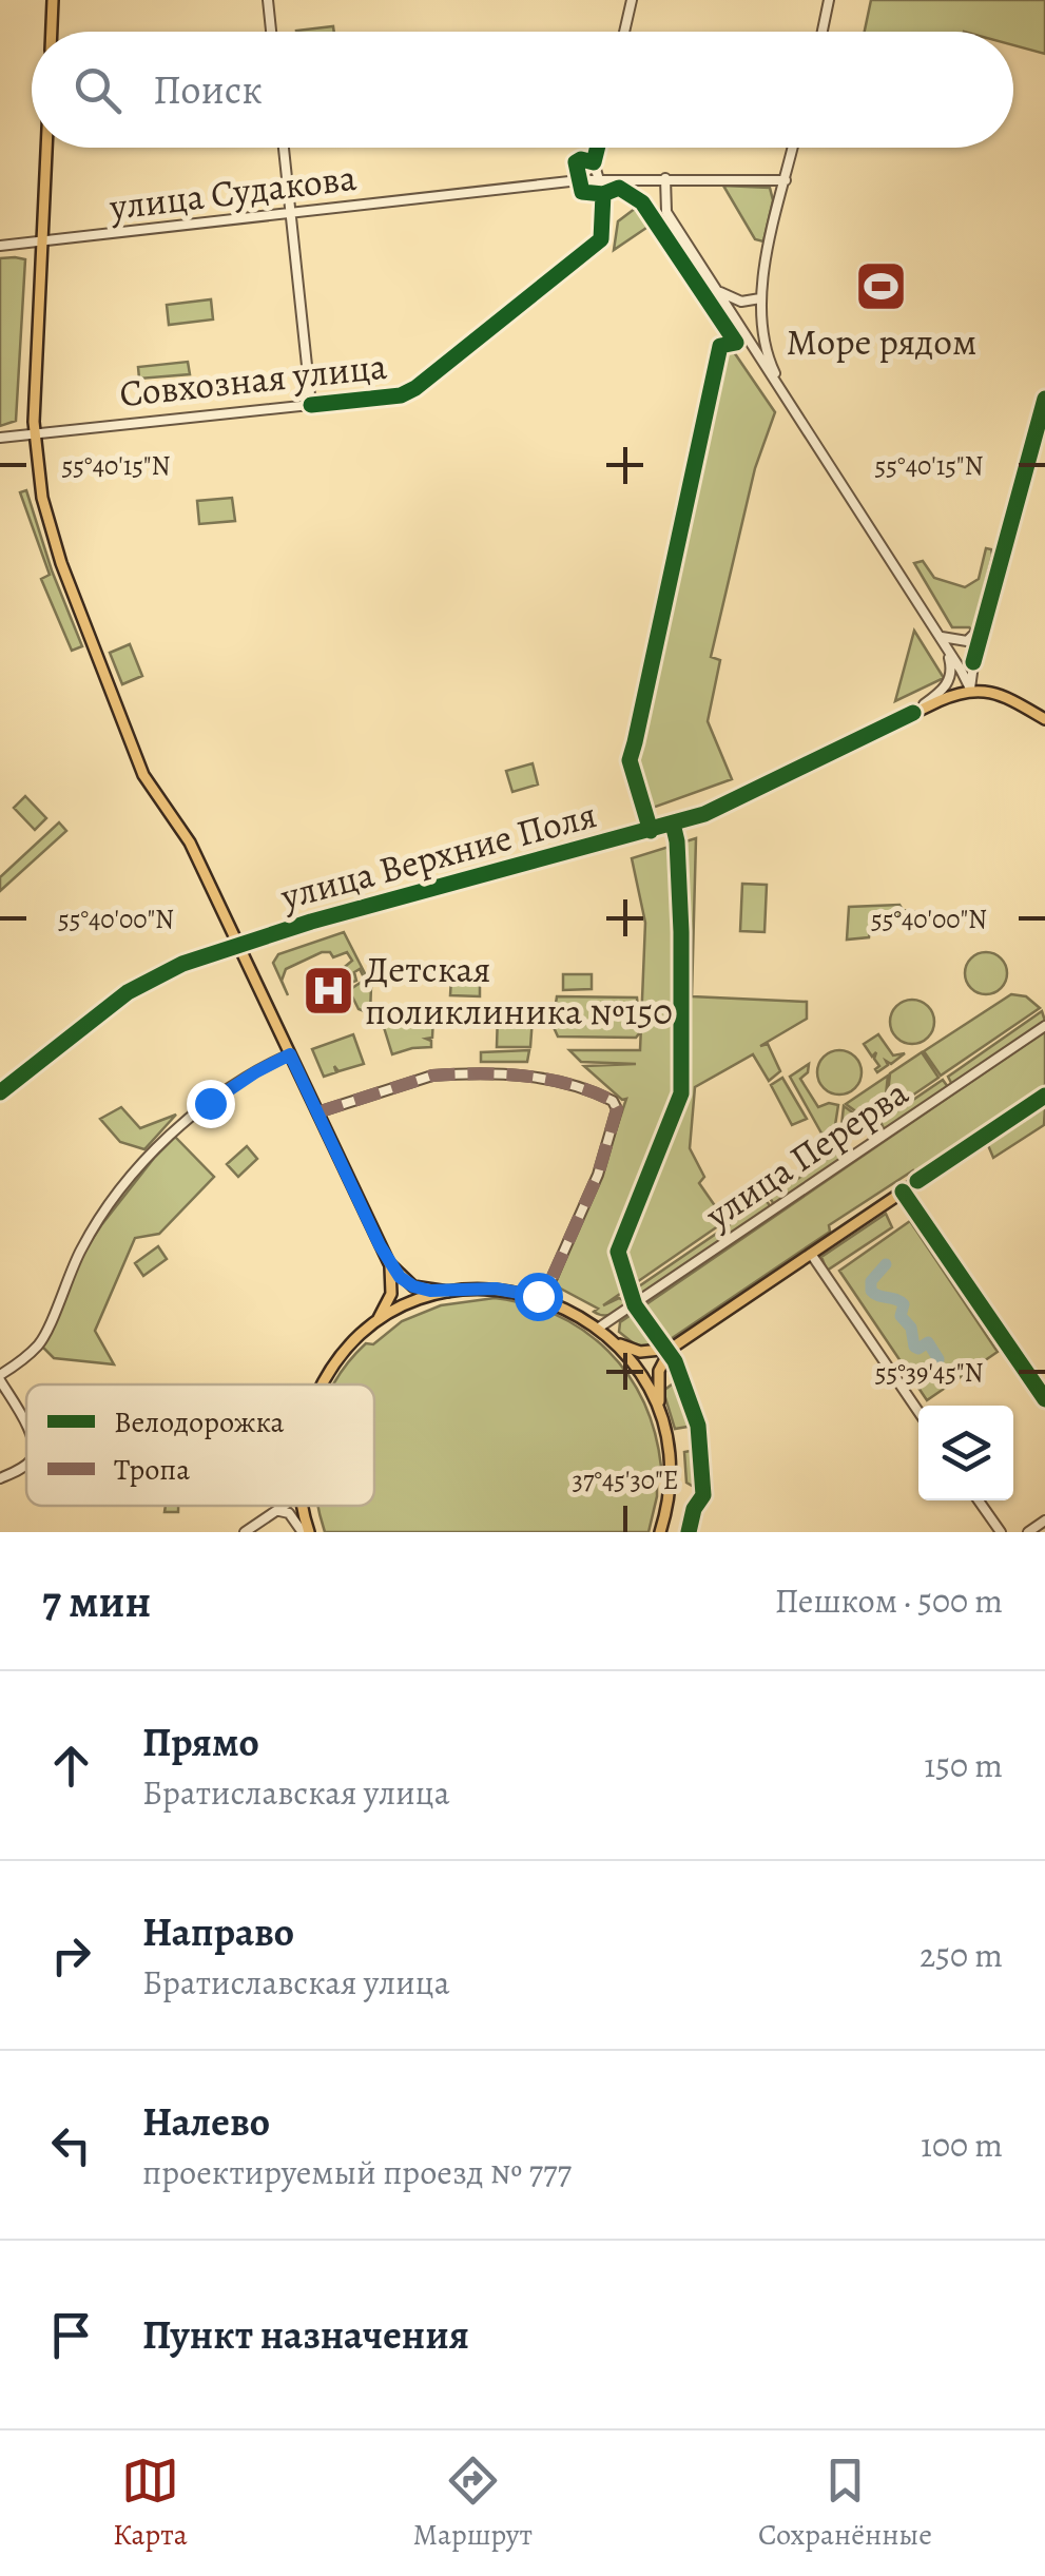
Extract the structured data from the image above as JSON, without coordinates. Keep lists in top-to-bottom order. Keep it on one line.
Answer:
{"streets":{"main road":["улица Верхние Поля"],"street":["улица Судакова","Совхозная улица","улица Перерва"]},"crossings":[["улица Судакова","Совхозная улица"]],"places":{"sports":["Море рядом"],"hospital":["Детская поликлиника №150"]},"legend":["Велодорожка","Тропа"],"page":{"search":"Поиск","heading":["7 мин","Пешком · 500 m"],"list":[["Прямо","Братиславская улица","150 m"],["Направо","Братиславская улица","250 m"],["Налево","проектируемый проезд № 777","100 m"],"Пункт назначения"],"nav":["Карта","Маршрут","Сохранённые"]},"coordinates":["55°40'15\"N","55°40'00\"N","55°39'45\"N","37°45'30\"E"]}
